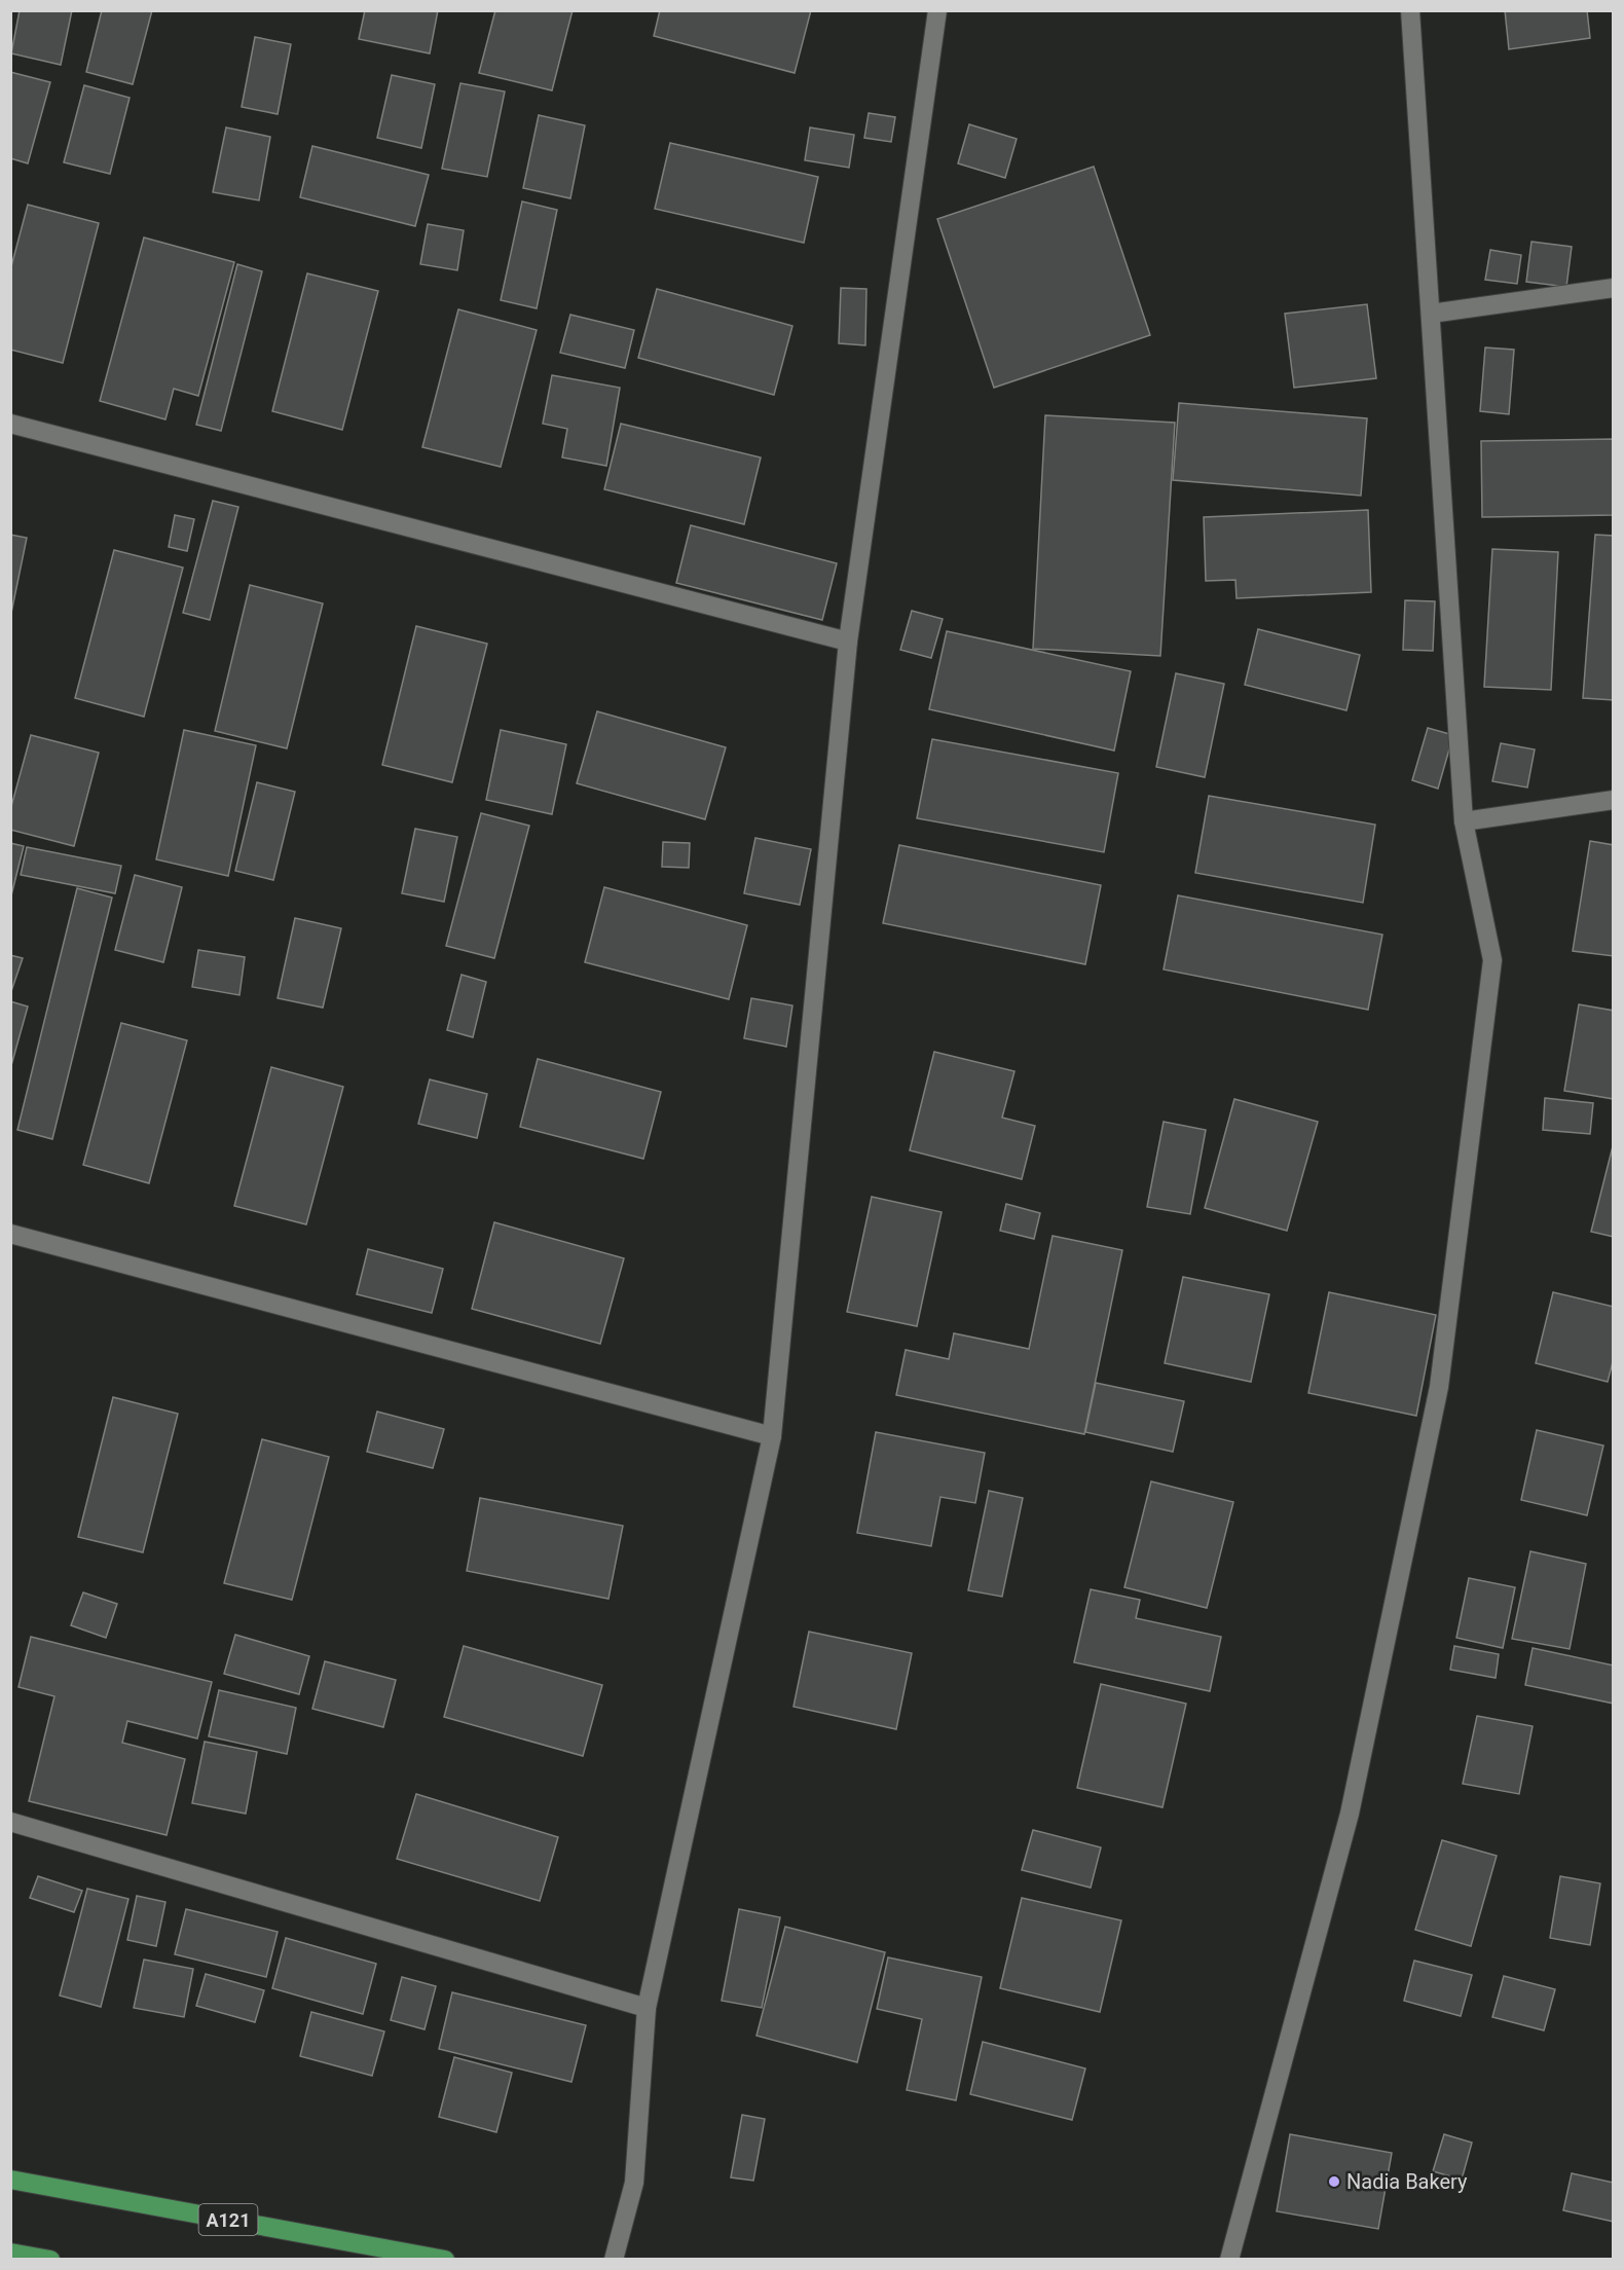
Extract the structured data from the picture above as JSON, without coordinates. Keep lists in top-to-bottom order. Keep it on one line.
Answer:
{"streets":{"highway":["A121"]},"places":["Nadia Bakery"]}
